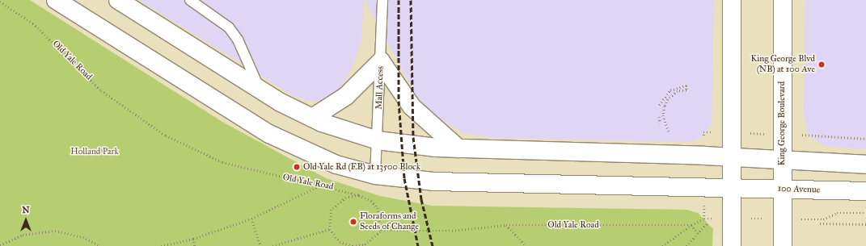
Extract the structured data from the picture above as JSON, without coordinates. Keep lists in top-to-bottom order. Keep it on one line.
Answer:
{"streets":{"main road":["King George Boulevard","100 Avenue"],"lane":["Mall Access"],"path":["Old Yale Road"]},"crossings":[["King George Boulevard","100 Avenue"]],"parks":["Holland Park"],"places":["King George Blvd (NB) at 100 Ave","Old Yale Rd (EB) at 13500 Block","Floraforms and Seeds of Change"],"north":"top"}
